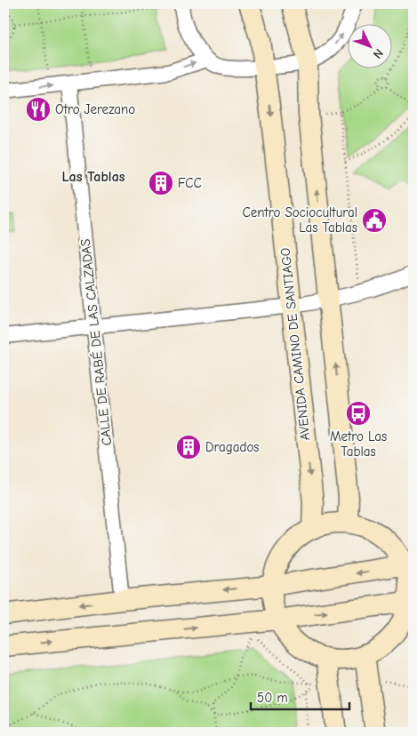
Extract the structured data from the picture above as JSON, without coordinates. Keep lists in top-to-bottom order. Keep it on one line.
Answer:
{"streets":{"street":["CALLE DE RABÉ DE LAS CALZADAS","AVENIDA CAMINO DE SANTIAGO"]},"districts":["Las Tablas"],"places":{"restaurant":["Otro Jerezano"],"building":["FCC","Dragados"],"public building":["Centro Sociocultural Las Tablas"],"bus stop":["Metro Las Tablas"]},"scale_bar":"50 m","north":"bottom right"}
